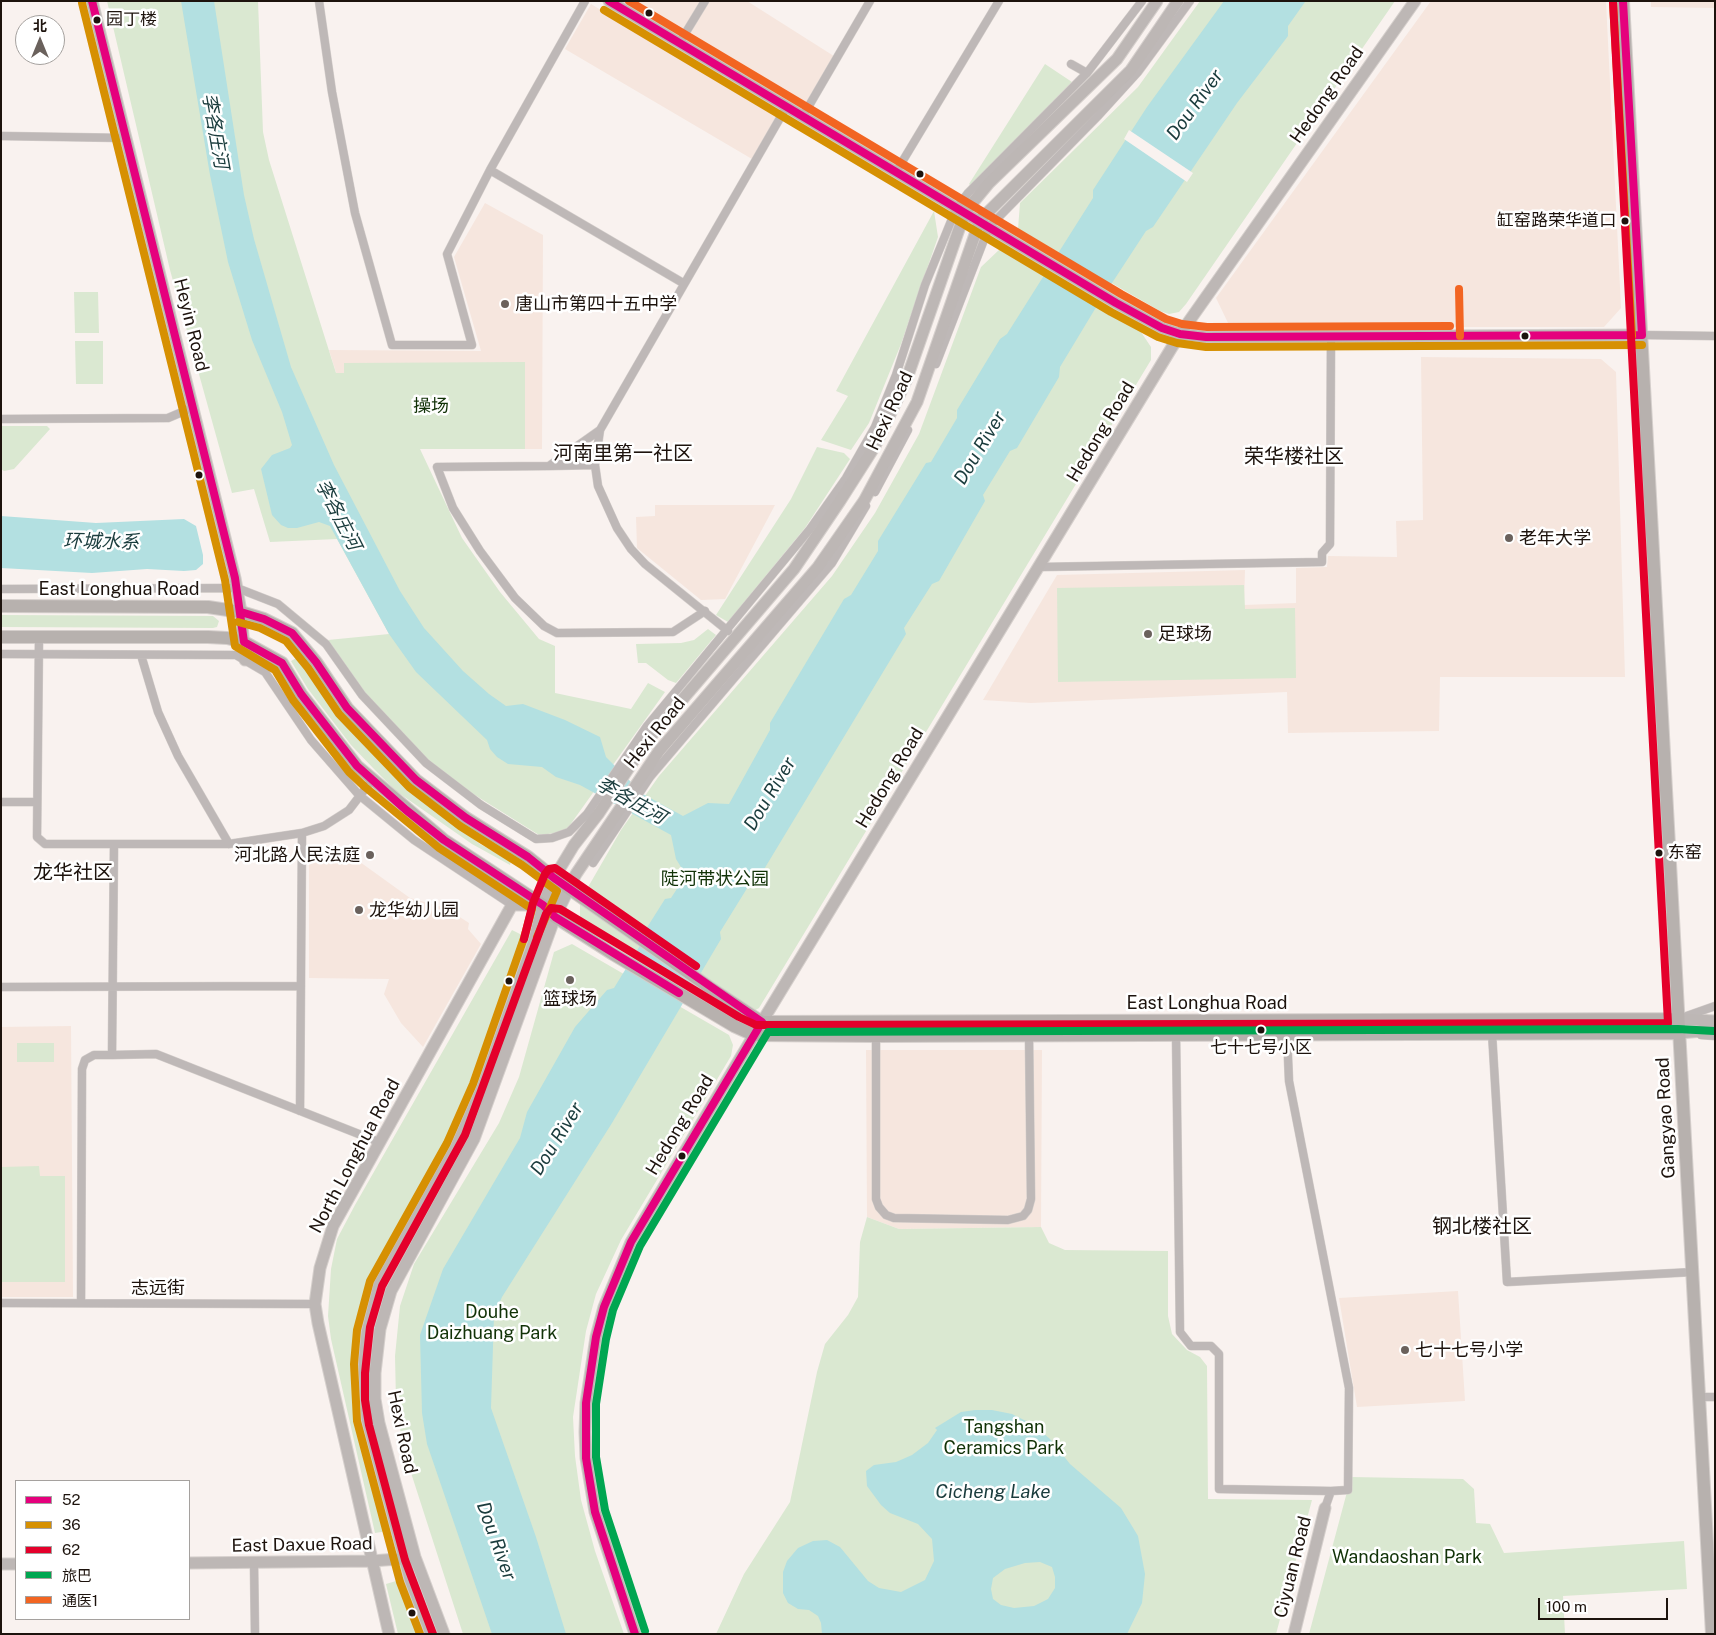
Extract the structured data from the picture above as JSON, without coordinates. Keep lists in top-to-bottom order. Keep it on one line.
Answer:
{"streets":{"main road":["East Longhua Road","Gangyao Road"],"street":["Hedong Road","Heyin Road","Hexi Road","North Longhua Road","志远街","East Daxue Road","Ciyuan Road"]},"crossings":[["Hedong Road","East Longhua Road"],["Heyin Road","East Longhua Road"],["Hexi Road","East Longhua Road"],["Hexi Road","East Daxue Road"],["East Longhua Road","Gangyao Road"],["North Longhua Road","志远街"],["North Longhua Road","East Daxue Road"]],"districts":["河南里第一社区","荣华楼社区","龙华社区","钢北楼社区"],"water":["Dou River","李各庄河","环城水系","Cicheng Lake"],"parks":["操场","陡河带状公园","Douhe Daizhuang Park","Tangshan Ceramics Park","Wandaoshan Park"],"places":["园丁楼","缸窑路荣华道口","唐山市第四十五中学","老年大学","足球场","东窑","河北路人民法庭","龙华幼儿园","篮球场","七十七号小区","七十七号小学"],"lines":["transit line 52","transit line 通医1","transit line 36","transit line 62","transit line 旅巴"],"legend":["52","36","62","旅巴","通医1"],"scale_bar":"100 m","north":"top"}
